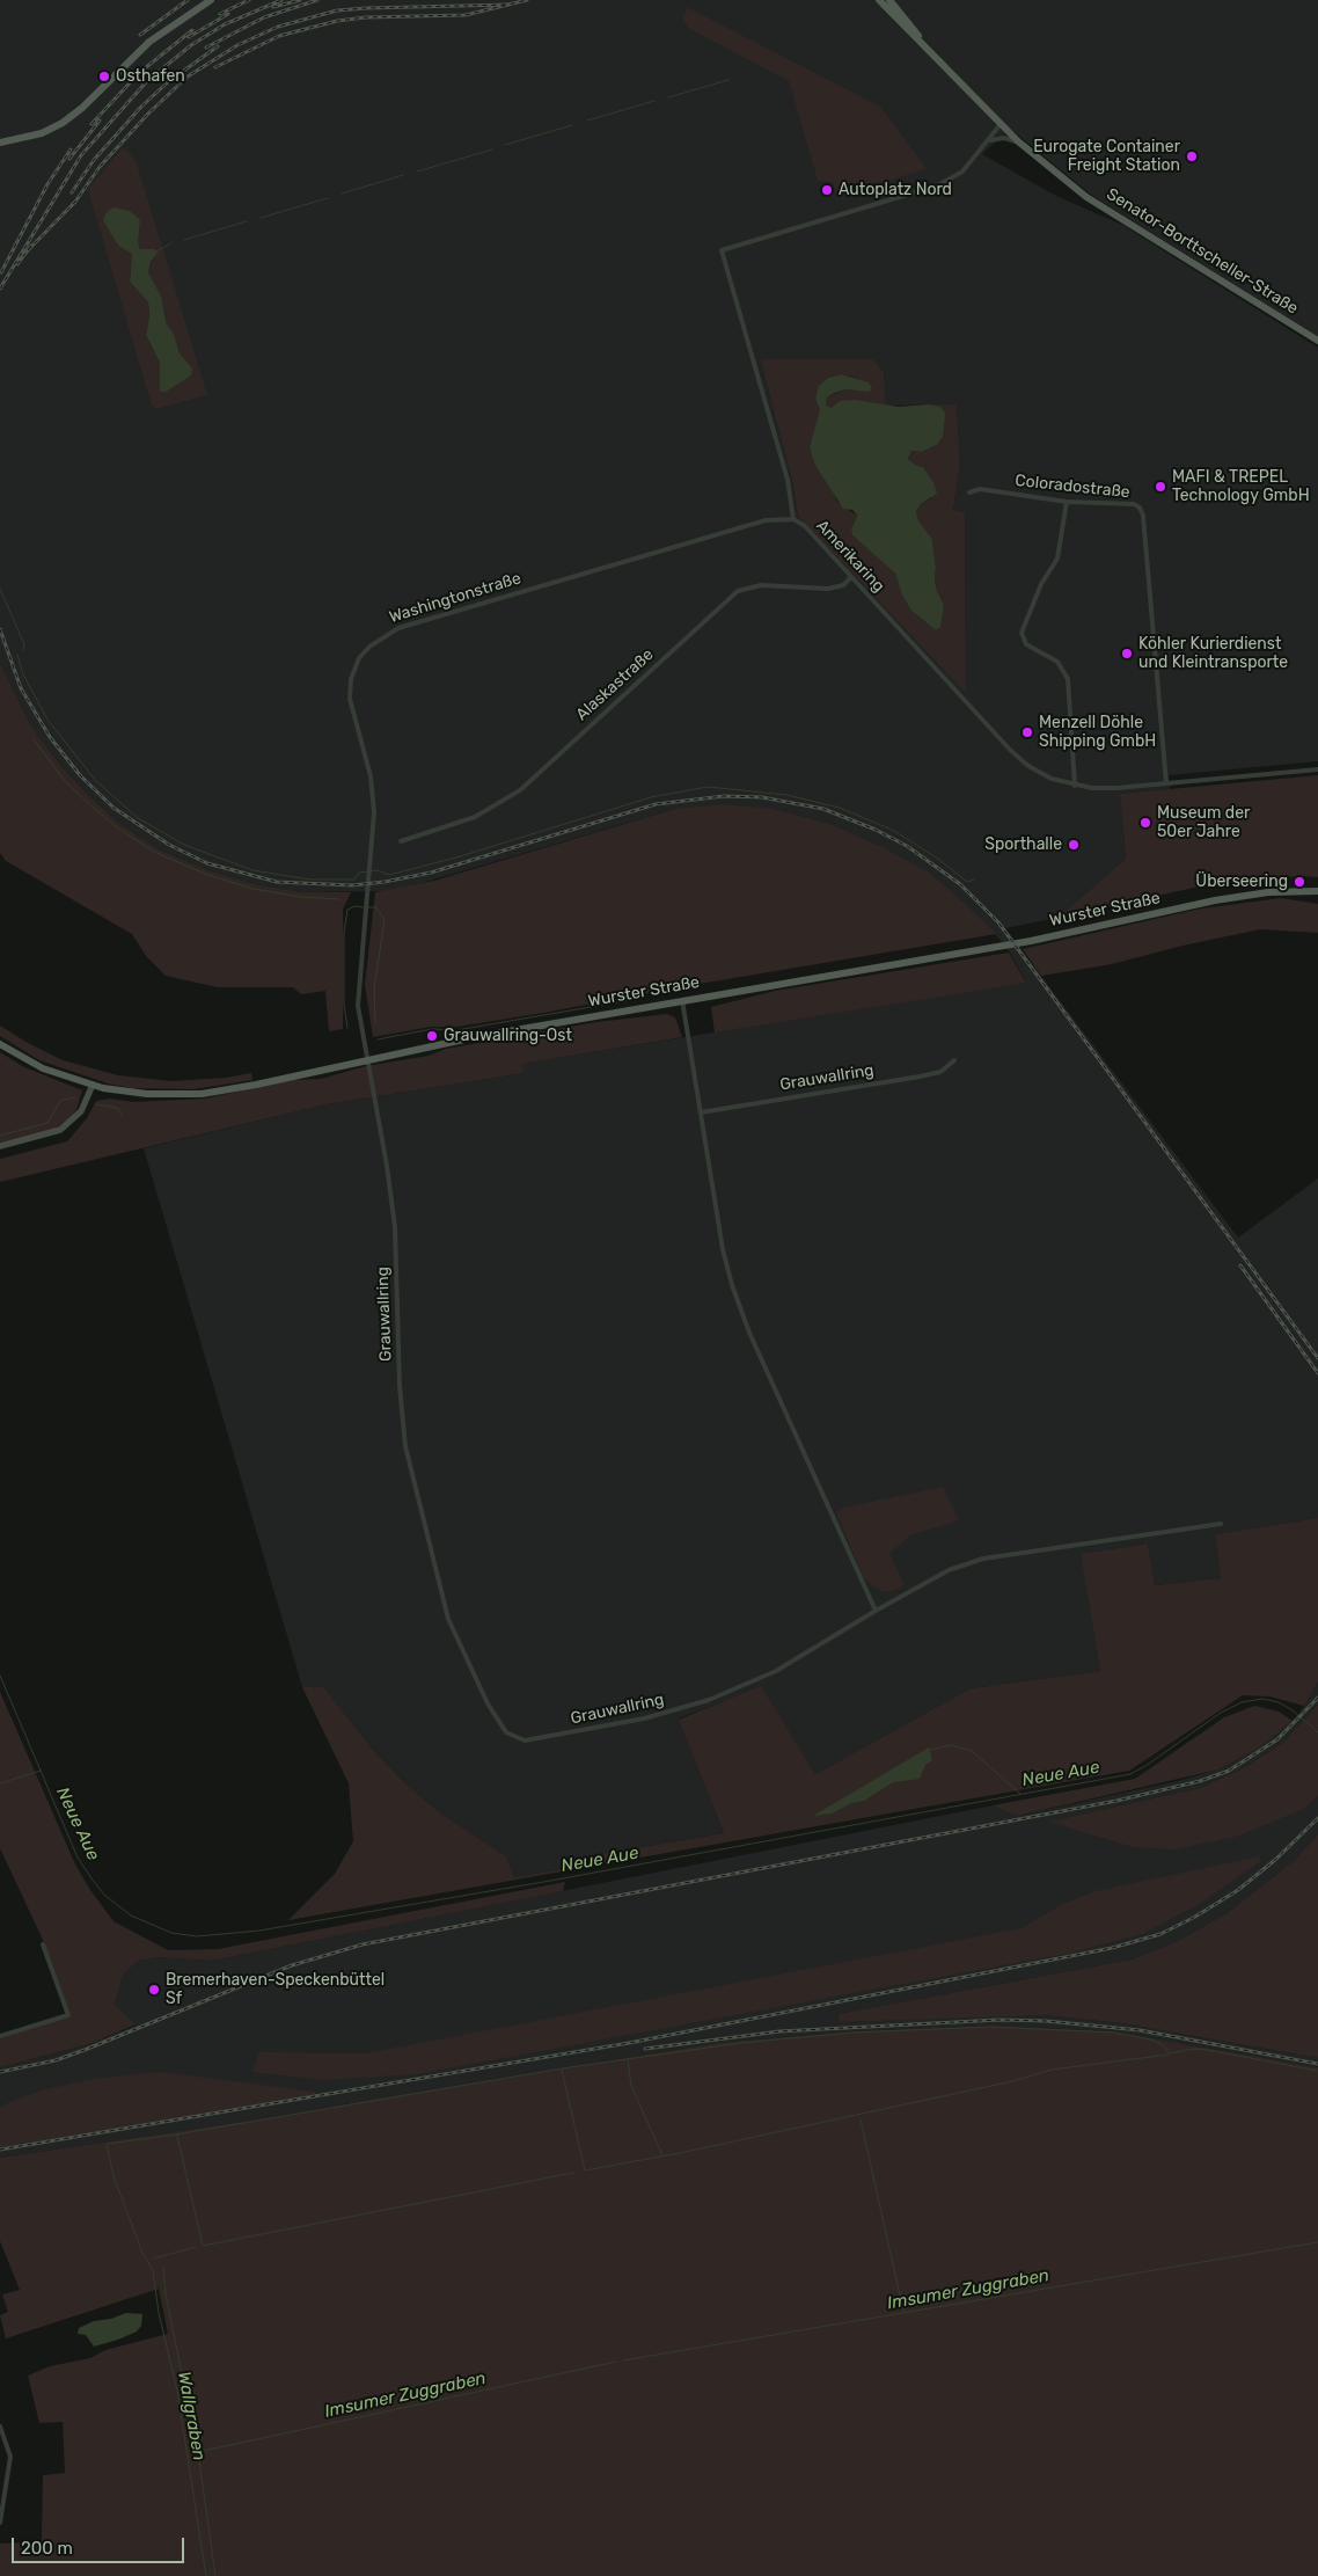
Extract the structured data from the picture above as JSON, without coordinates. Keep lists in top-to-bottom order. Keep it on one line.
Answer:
{"streets":{"main road":["Senator-Borttscheller-Straße","Wurster Straße"],"street":["Coloradostraße","Amerikaring","Washingtonstraße","Alaskastraße","Grauwallring"]},"crossings":[["Coloradostraße","Amerikaring"],["Amerikaring","Washingtonstraße"],["Amerikaring","Alaskastraße"],["Washingtonstraße","Wurster Straße"],["Washingtonstraße","Grauwallring"],["Wurster Straße","Grauwallring"]],"water":["Neue Aue","Imsumer Zuggraben","Wallgraben"],"places":["Osthafen","Eurogate Container Freight Station","Autoplatz Nord","MAFI & TREPEL Technology GmbH","Köhler Kurierdienst und Kleintransporte","Menzell Döhle Shipping GmbH","Museum der 50er Jahre","Sporthalle","Überseering","Grauwallring-Ost","Bremerhaven-Speckenbüttel Sf"],"scale_bar":"200 m"}
